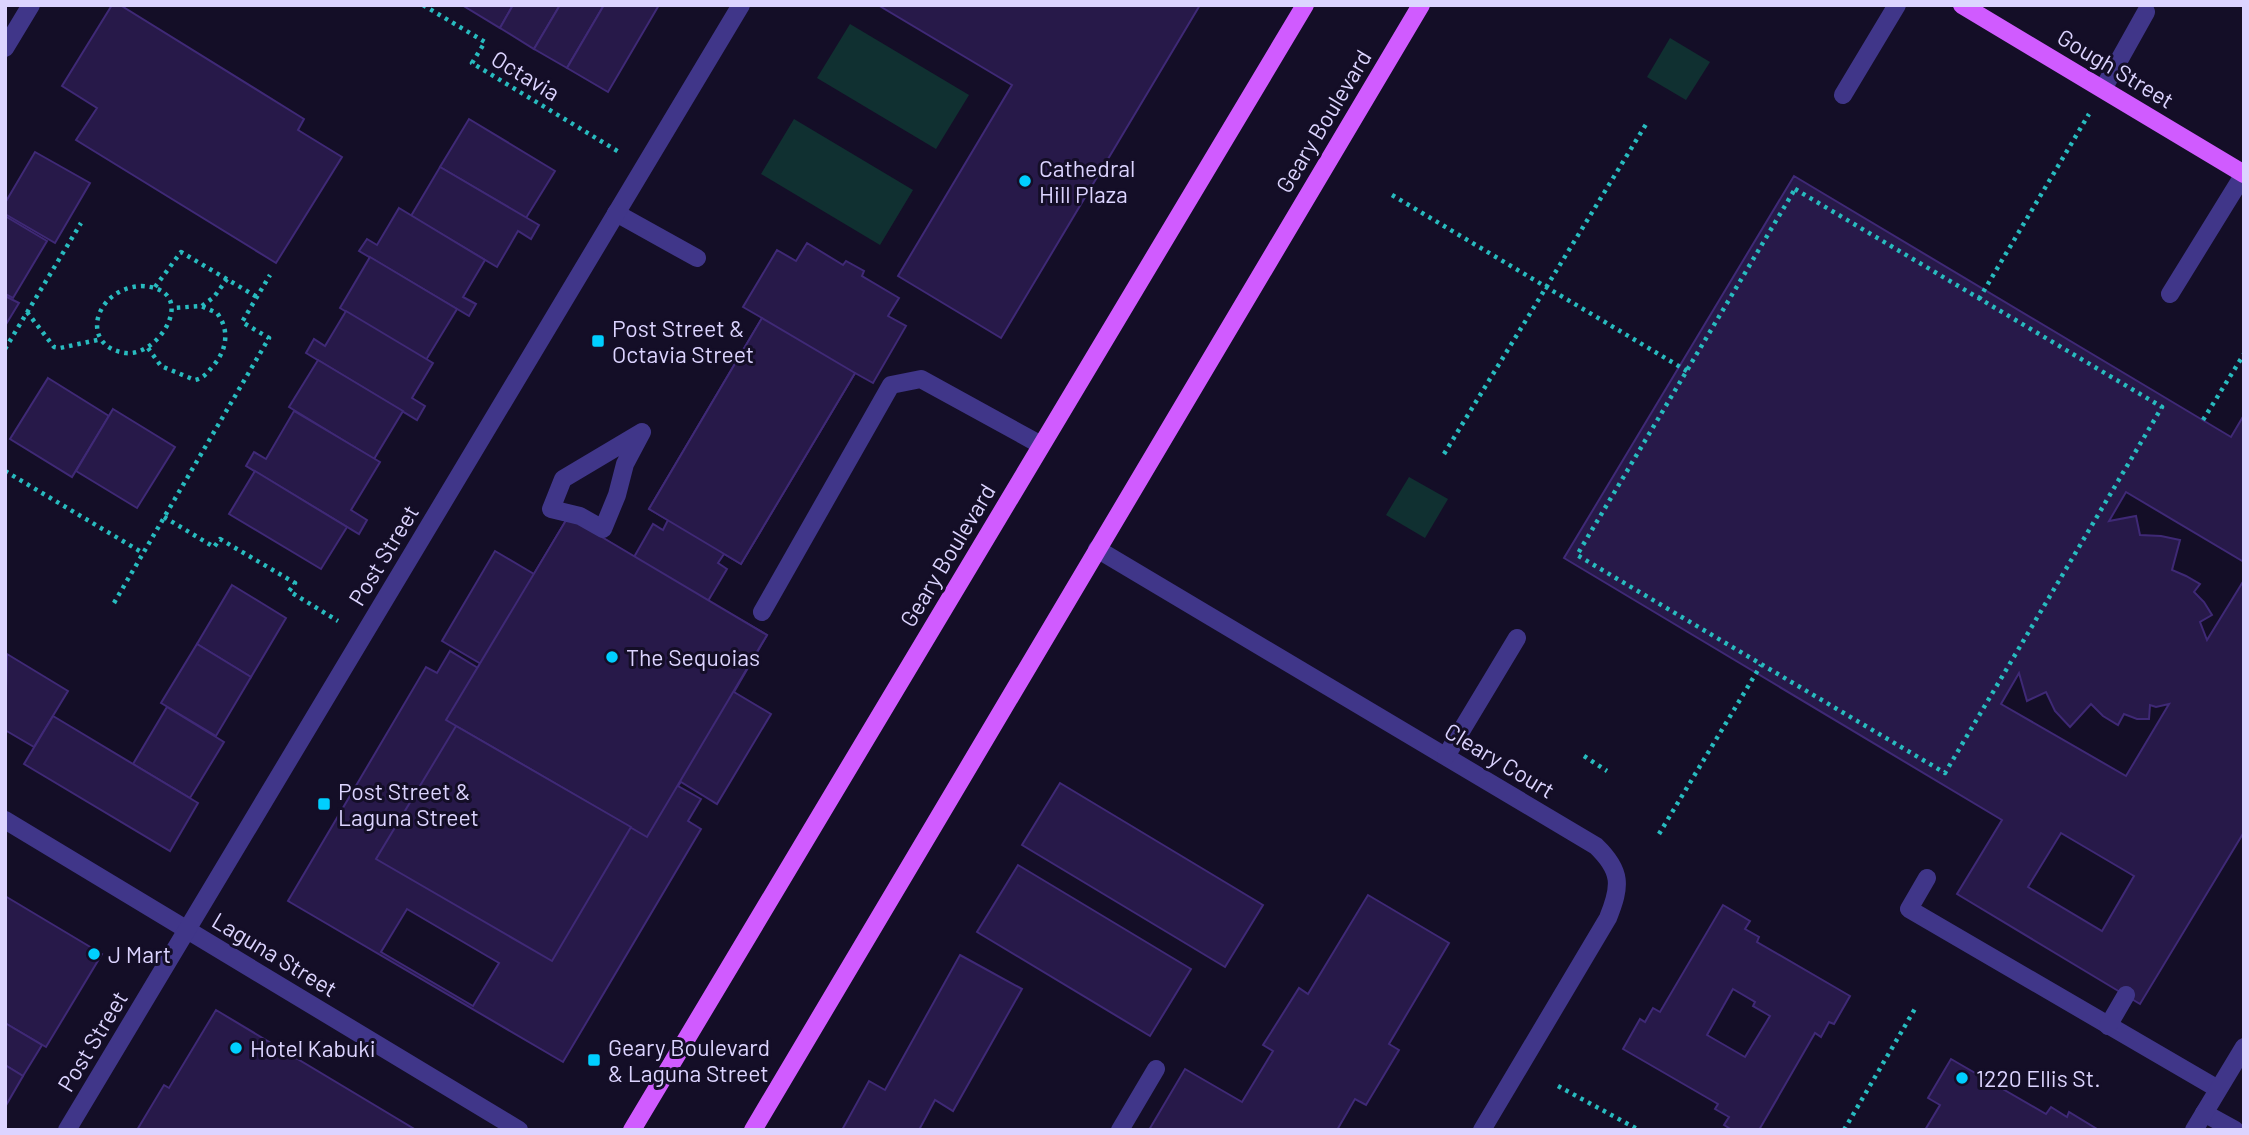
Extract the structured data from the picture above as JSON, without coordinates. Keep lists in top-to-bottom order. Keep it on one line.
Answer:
{"streets":{"main road":["Gough Street","Geary Boulevard"],"street":["Post Street","Cleary Court","Laguna Street"],"path":["Octavia"]},"crossings":[["Octavia","Post Street"],["Geary Boulevard","Cleary Court"],["Post Street","Laguna Street"]],"places":{"other":["Cathedral Hill Plaza","The Sequoias","J Mart","Hotel Kabuki","1220 Ellis St."],"transit":["Post Street & Octavia Street","Post Street & Laguna Street","Geary Boulevard & Laguna Street"]}}
